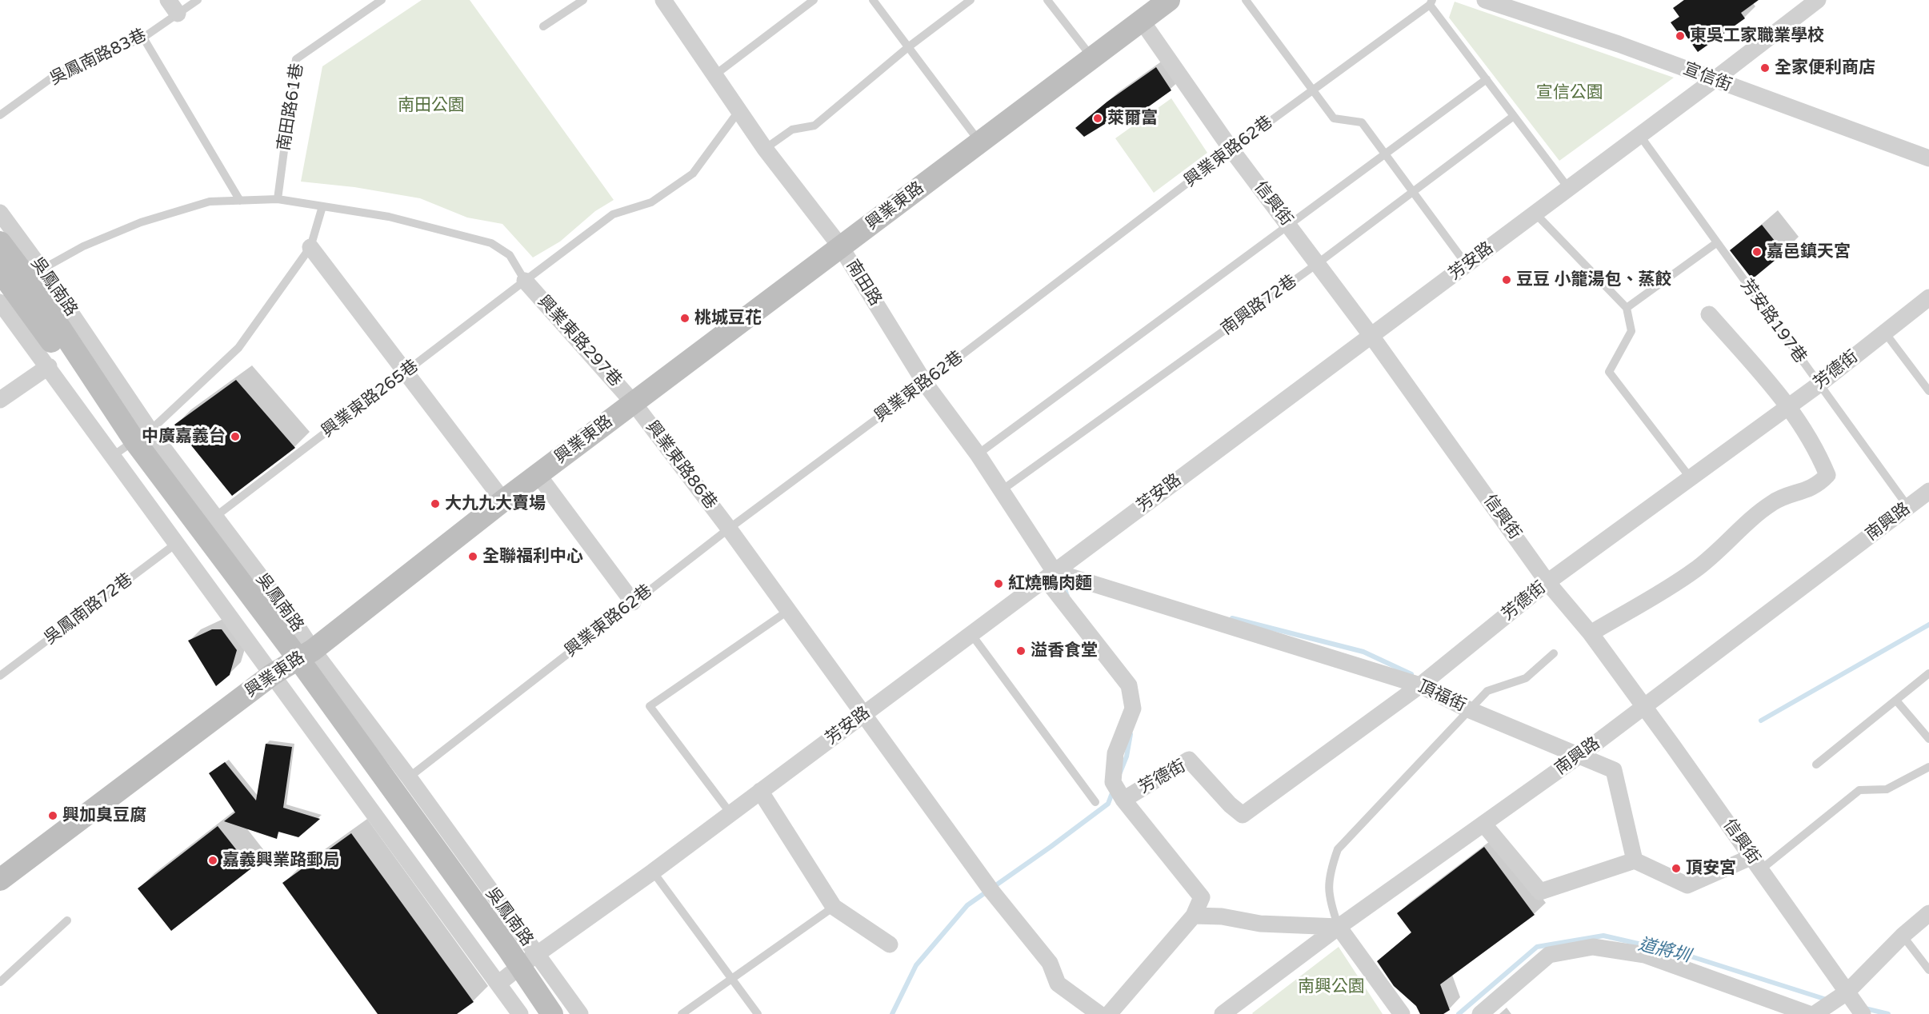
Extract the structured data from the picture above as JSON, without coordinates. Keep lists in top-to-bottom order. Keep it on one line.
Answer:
{"streets":{"street":["宣信街","信興街","興業東路","芳安路","南田路","吳鳳南路","興業東路297巷","芳德街","興業東路86巷","南興路","頂福街"],"lane":["吳鳳南路83巷","南田路61巷","興業東路62巷","南興路72巷","芳安路197巷","興業東路265巷","吳鳳南路72巷"]},"crossings":[["宣信街","芳安路"],["興業東路62巷","信興街"],["興業東路62巷","南田路"],["興業東路62巷","吳鳳南路"],["興業東路62巷","興業東路86巷"],["信興街","興業東路"],["信興街","芳安路"],["信興街","南興路72巷"],["信興街","芳德街"],["信興街","南興路"],["興業東路","南田路"],["興業東路","吳鳳南路"],["興業東路","興業東路297巷"],["興業東路","興業東路86巷"],["芳安路","南田路"],["芳安路","吳鳳南路"],["芳安路","芳安路197巷"],["芳安路","興業東路86巷"],["芳安路","頂福街"],["南田路","南興路72巷"],["南田路","芳德街"],["南田路","興業東路265巷"],["南田路","頂福街"],["吳鳳南路","興業東路265巷"],["吳鳳南路","吳鳳南路72巷"],["芳安路197巷","芳德街"],["芳安路197巷","南興路"],["興業東路297巷","興業東路265巷"],["興業東路297巷","興業東路86巷"],["芳德街","頂福街"],["南興路","頂福街"]],"water":["道將圳"],"parks":["宣信公園","南田公園","南興公園"],"places":["東吳工家職業學校","全家便利商店","萊爾富","嘉邑鎮天宮","豆豆 小籠湯包、蒸餃","桃城豆花","中廣嘉義台","大九九大賣場","全聯福利中心","紅燒鴨肉麵","溢香食堂","興加臭豆腐","嘉義興業路郵局","頂安宮"]}
